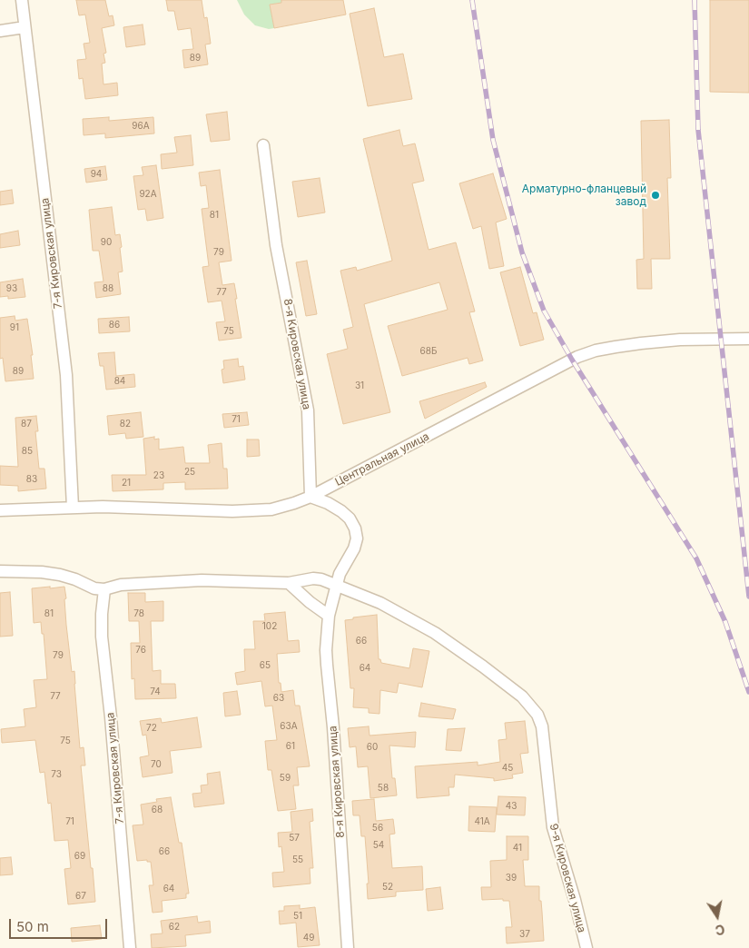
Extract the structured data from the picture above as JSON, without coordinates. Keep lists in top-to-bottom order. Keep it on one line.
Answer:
{"streets":{"street":["7-я Кировская улица","8-я Кировская улица","Центральная улица","9-я Кировская улица"]},"crossings":[["7-я Кировская улица","Центральная улица"],["8-я Кировская улица","Центральная улица"],["8-я Кировская улица","9-я Кировская улица"]],"places":["Арматурно-фланцевый завод"],"house_numbers":["89","96А","94","92А","81","90","79","93","88","77","86","91","75","68Б","89","84","31","71","87","82","85","25","23","83","21","81","78","102","66","76","79","65","64","74","77","63","63А","72","75","61","60","70","45","73","59","58","43","68","71","41А","56","57","54","41","66","69","55","39","52","64","67","51","62","37","49"],"scale_bar":"50 m","north":"bottom"}
